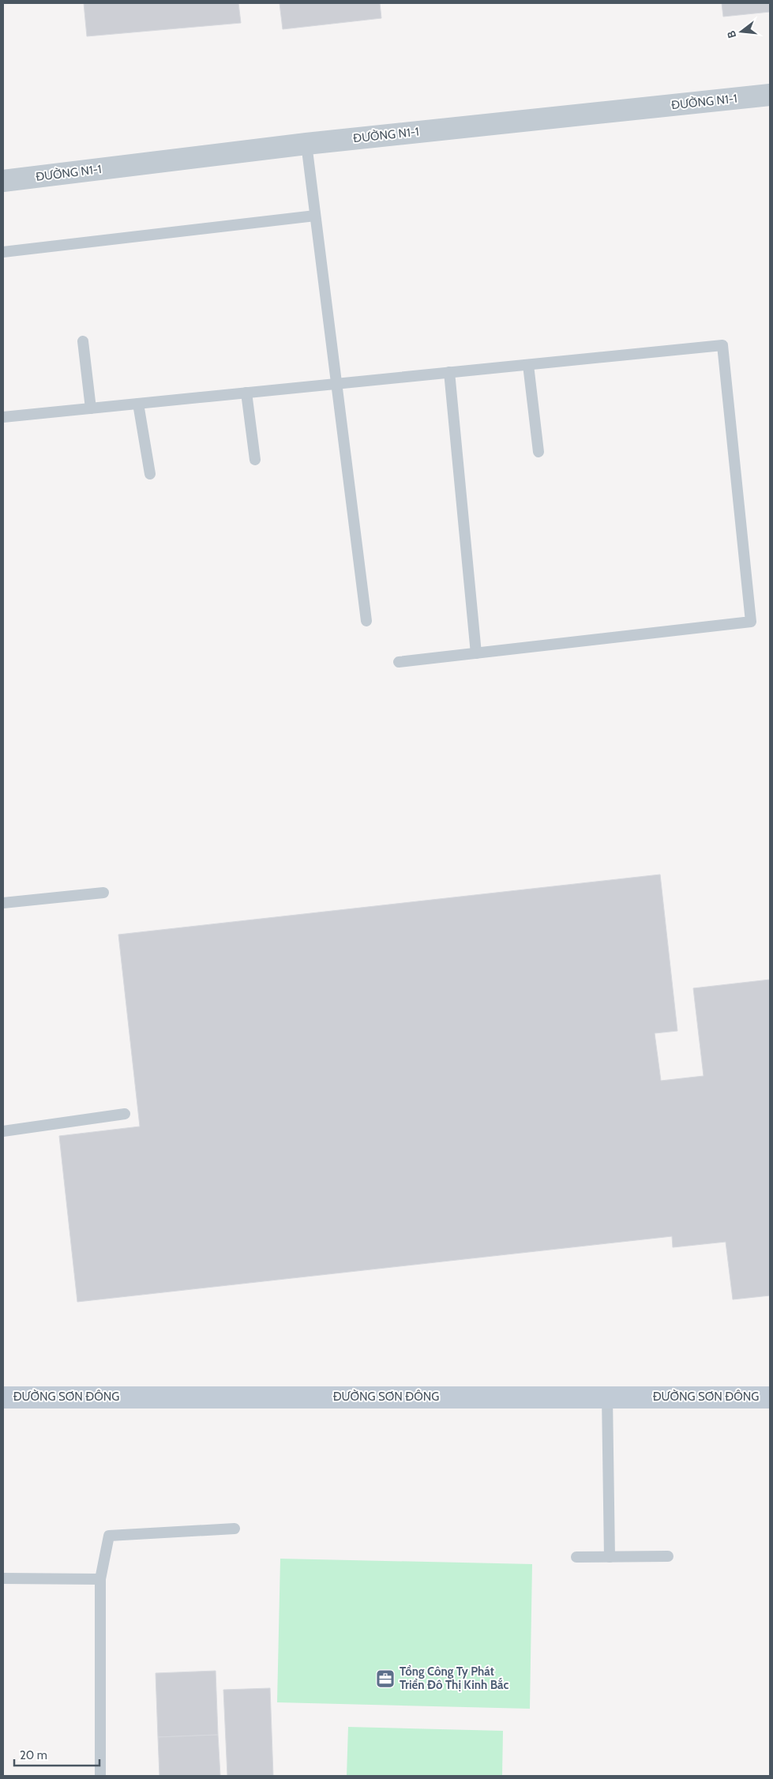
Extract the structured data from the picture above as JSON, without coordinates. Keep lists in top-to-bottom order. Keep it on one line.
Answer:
{"streets":{"main road":["ĐƯỜNG SƠN ĐÔNG"],"street":["ĐƯỜNG N1-1"]},"places":{"office":["Tổng Công Ty Phát Triển Đô Thị Kinh Bắc"]},"scale_bar":"20 m","north":"left"}
